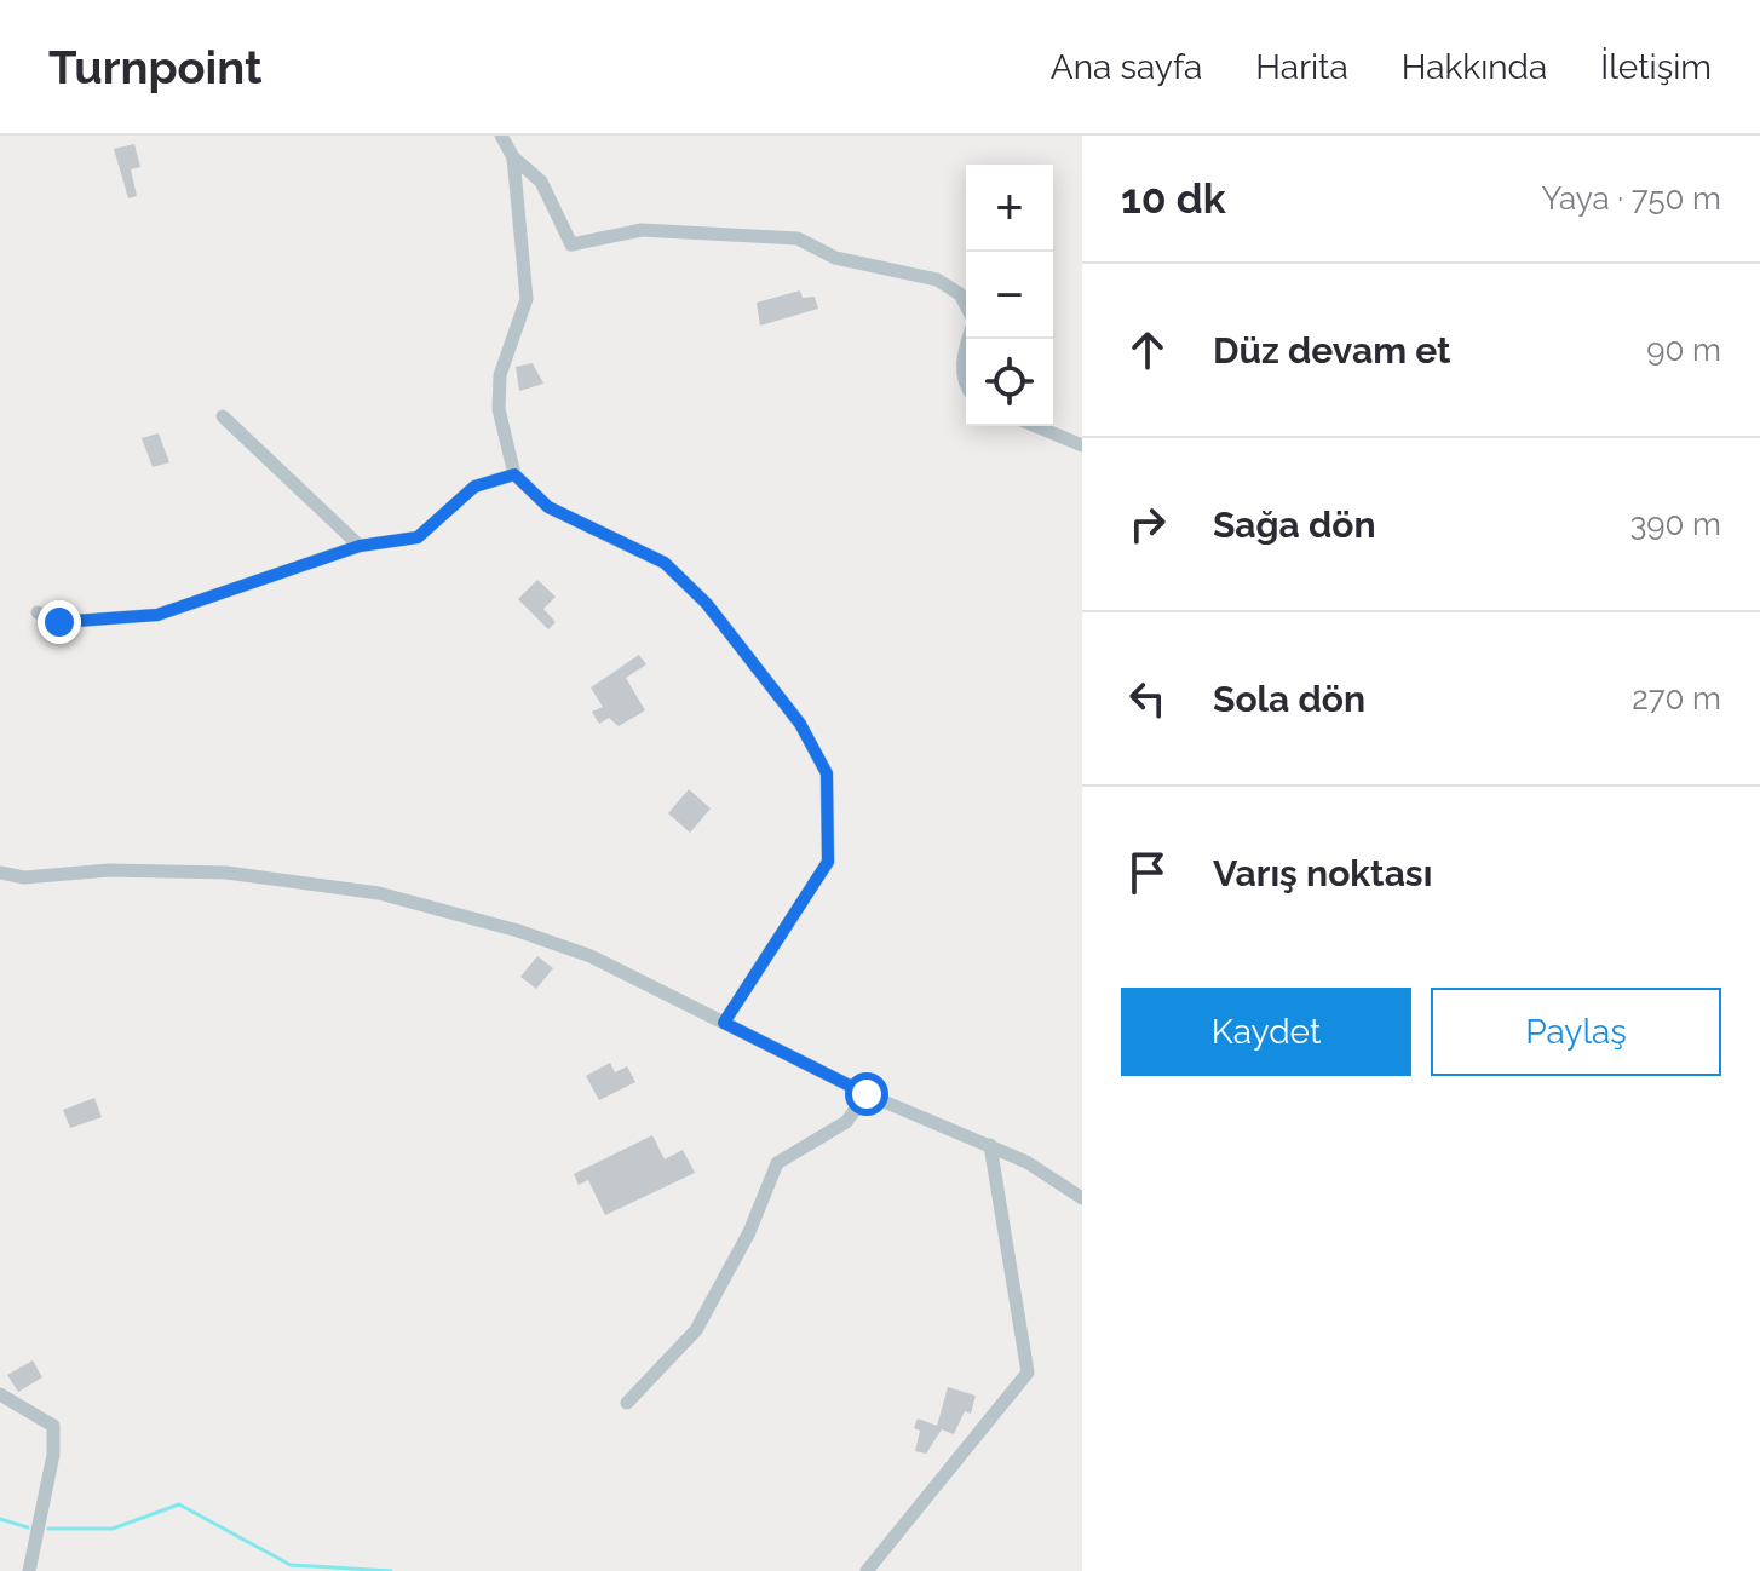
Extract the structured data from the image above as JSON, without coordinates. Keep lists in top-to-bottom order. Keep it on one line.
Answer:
{"page":{"header":"Turnpoint","nav":["Ana sayfa","Harita","Hakkında","İletişim"],"heading":["10 dk","Yaya · 750 m"],"map_buttons":["+","−"],"list":[["Düz devam et","90 m"],["Sağa dön","390 m"],["Sola dön","270 m"],"Varış noktası"],"buttons":["Kaydet","Paylaş"]}}
